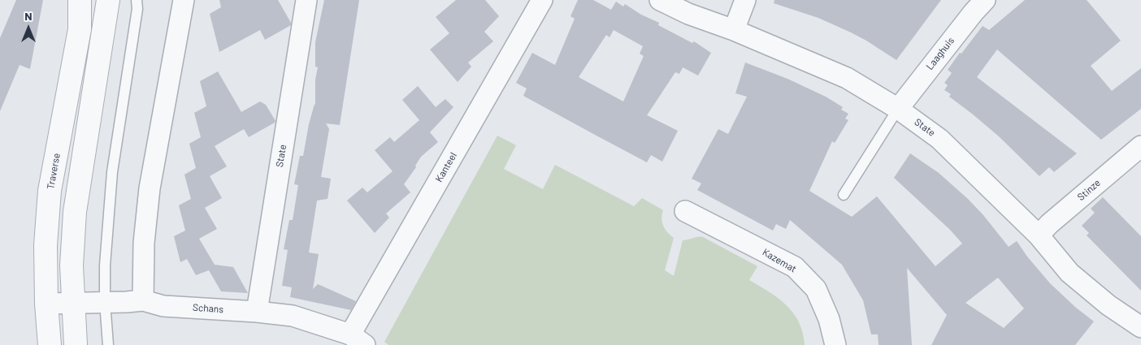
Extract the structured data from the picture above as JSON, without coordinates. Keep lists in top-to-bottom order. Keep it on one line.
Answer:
{"streets":{"street":["Laaghuis","State","Kanteel","Traverse","Stinze","Kazemat","Schans"]},"crossings":[["Laaghuis","State"],["State","Stinze"],["State","Schans"],["Kanteel","Schans"],["Traverse","Schans"]],"north":"top"}
